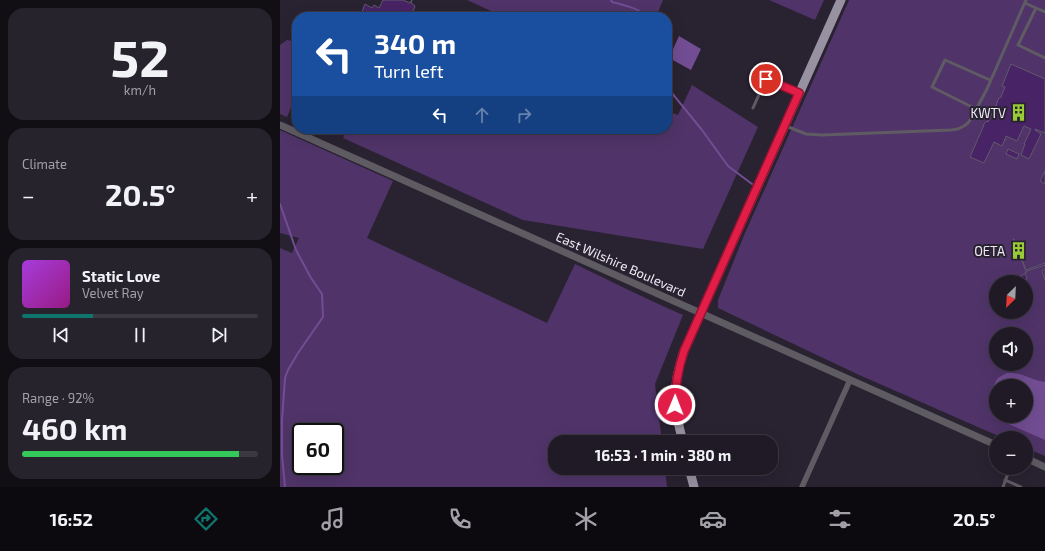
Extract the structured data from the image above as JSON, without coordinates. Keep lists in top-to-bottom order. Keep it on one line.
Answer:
{"streets":{"street":["East Wilshire Boulevard"]},"places":{"building":["KWTV","OETA"]},"north":"bottom left","page":{"tile":[["52","km/h"],"Climate",["Range · 92%","460 km"]],"turn":["340 m","Turn left"],"heat":["−","20.5°","+"],"song":["Static Love","Velvet Ray"],"map_buttons":["+","−"],"limit":"60","trip":"16:53 · 1 min · 380 m","tabs":["16:52","20.5°"]}}
